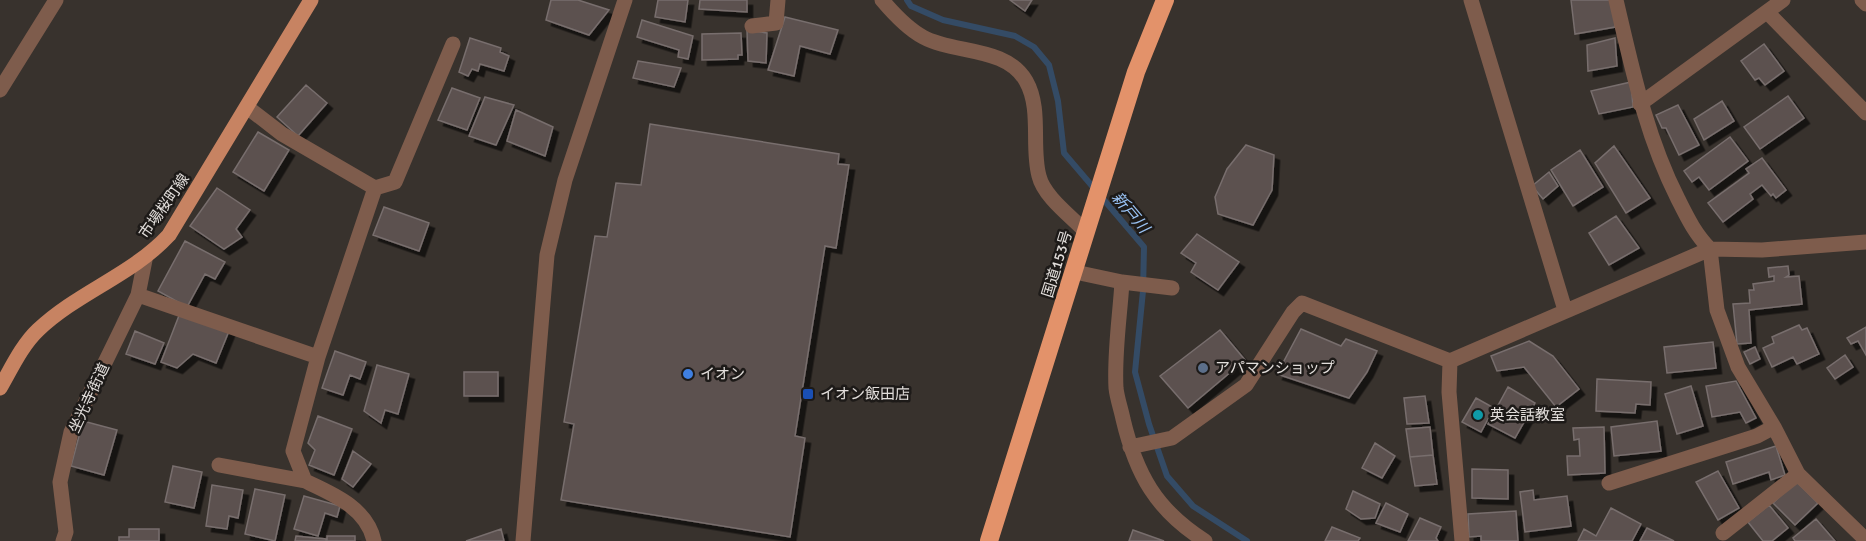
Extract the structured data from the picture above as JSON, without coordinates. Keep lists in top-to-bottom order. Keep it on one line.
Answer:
{"streets":{"highway":["国道153号"],"main road":["市場桜町線"],"street":["坐光寺街道"]},"crossings":[["市場桜町線","坐光寺街道"]],"water":["新戸川"],"places":{"other":["アパマンショップ","イオン","英会話教室"],"transit":["イオン飯田店"]}}
